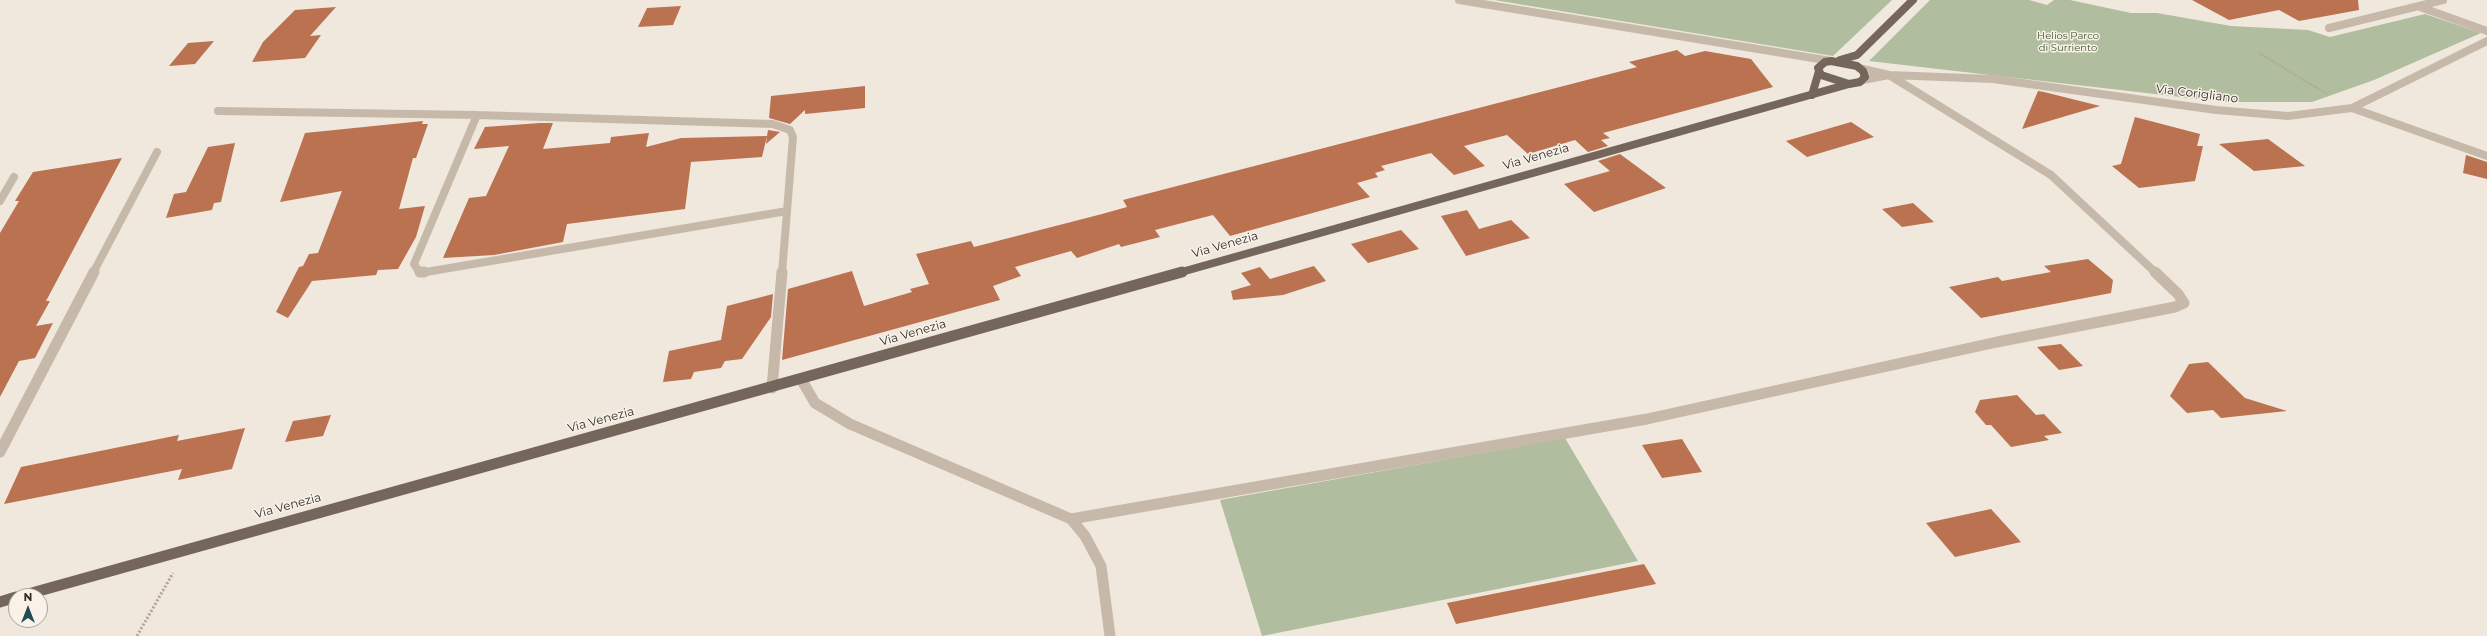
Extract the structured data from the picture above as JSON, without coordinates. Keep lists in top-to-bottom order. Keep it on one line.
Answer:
{"streets":{"main road":["Via Venezia"],"street":["Via Corigliano"]},"parks":["Helios Parco di Surriento"],"north":"top"}
